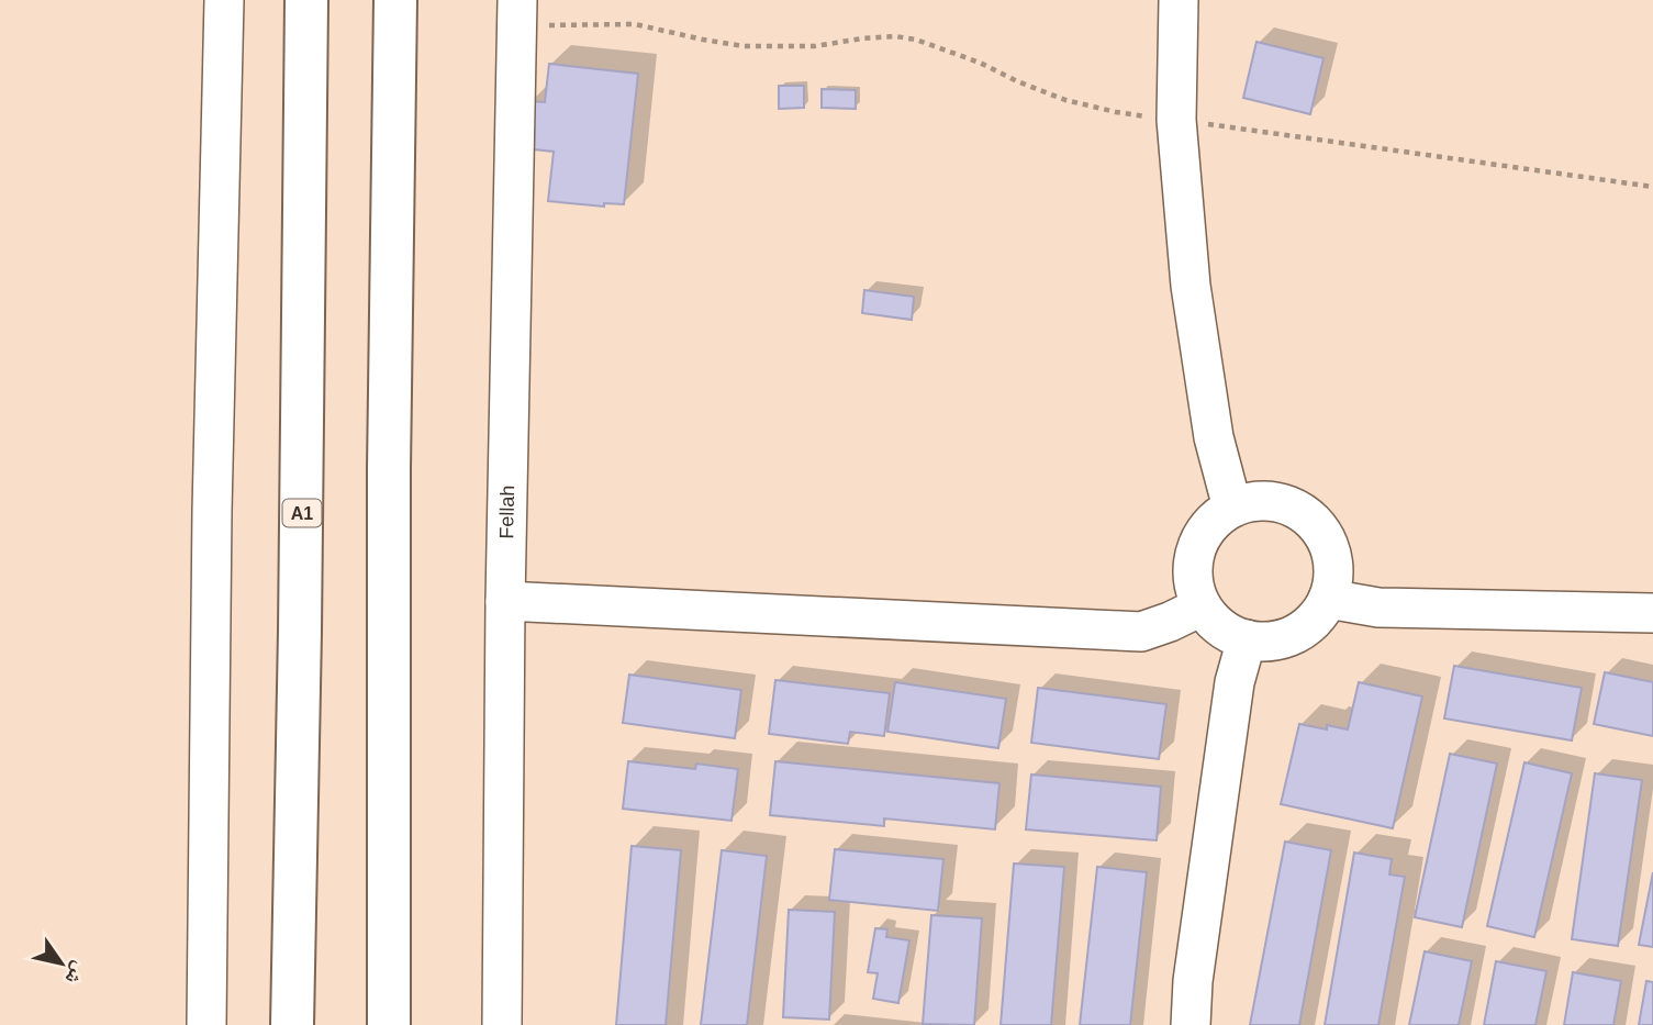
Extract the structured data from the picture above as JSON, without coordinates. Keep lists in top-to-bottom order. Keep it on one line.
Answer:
{"streets":{"highway":["A1"],"street":["Fellah"]},"north":"bottom right"}
